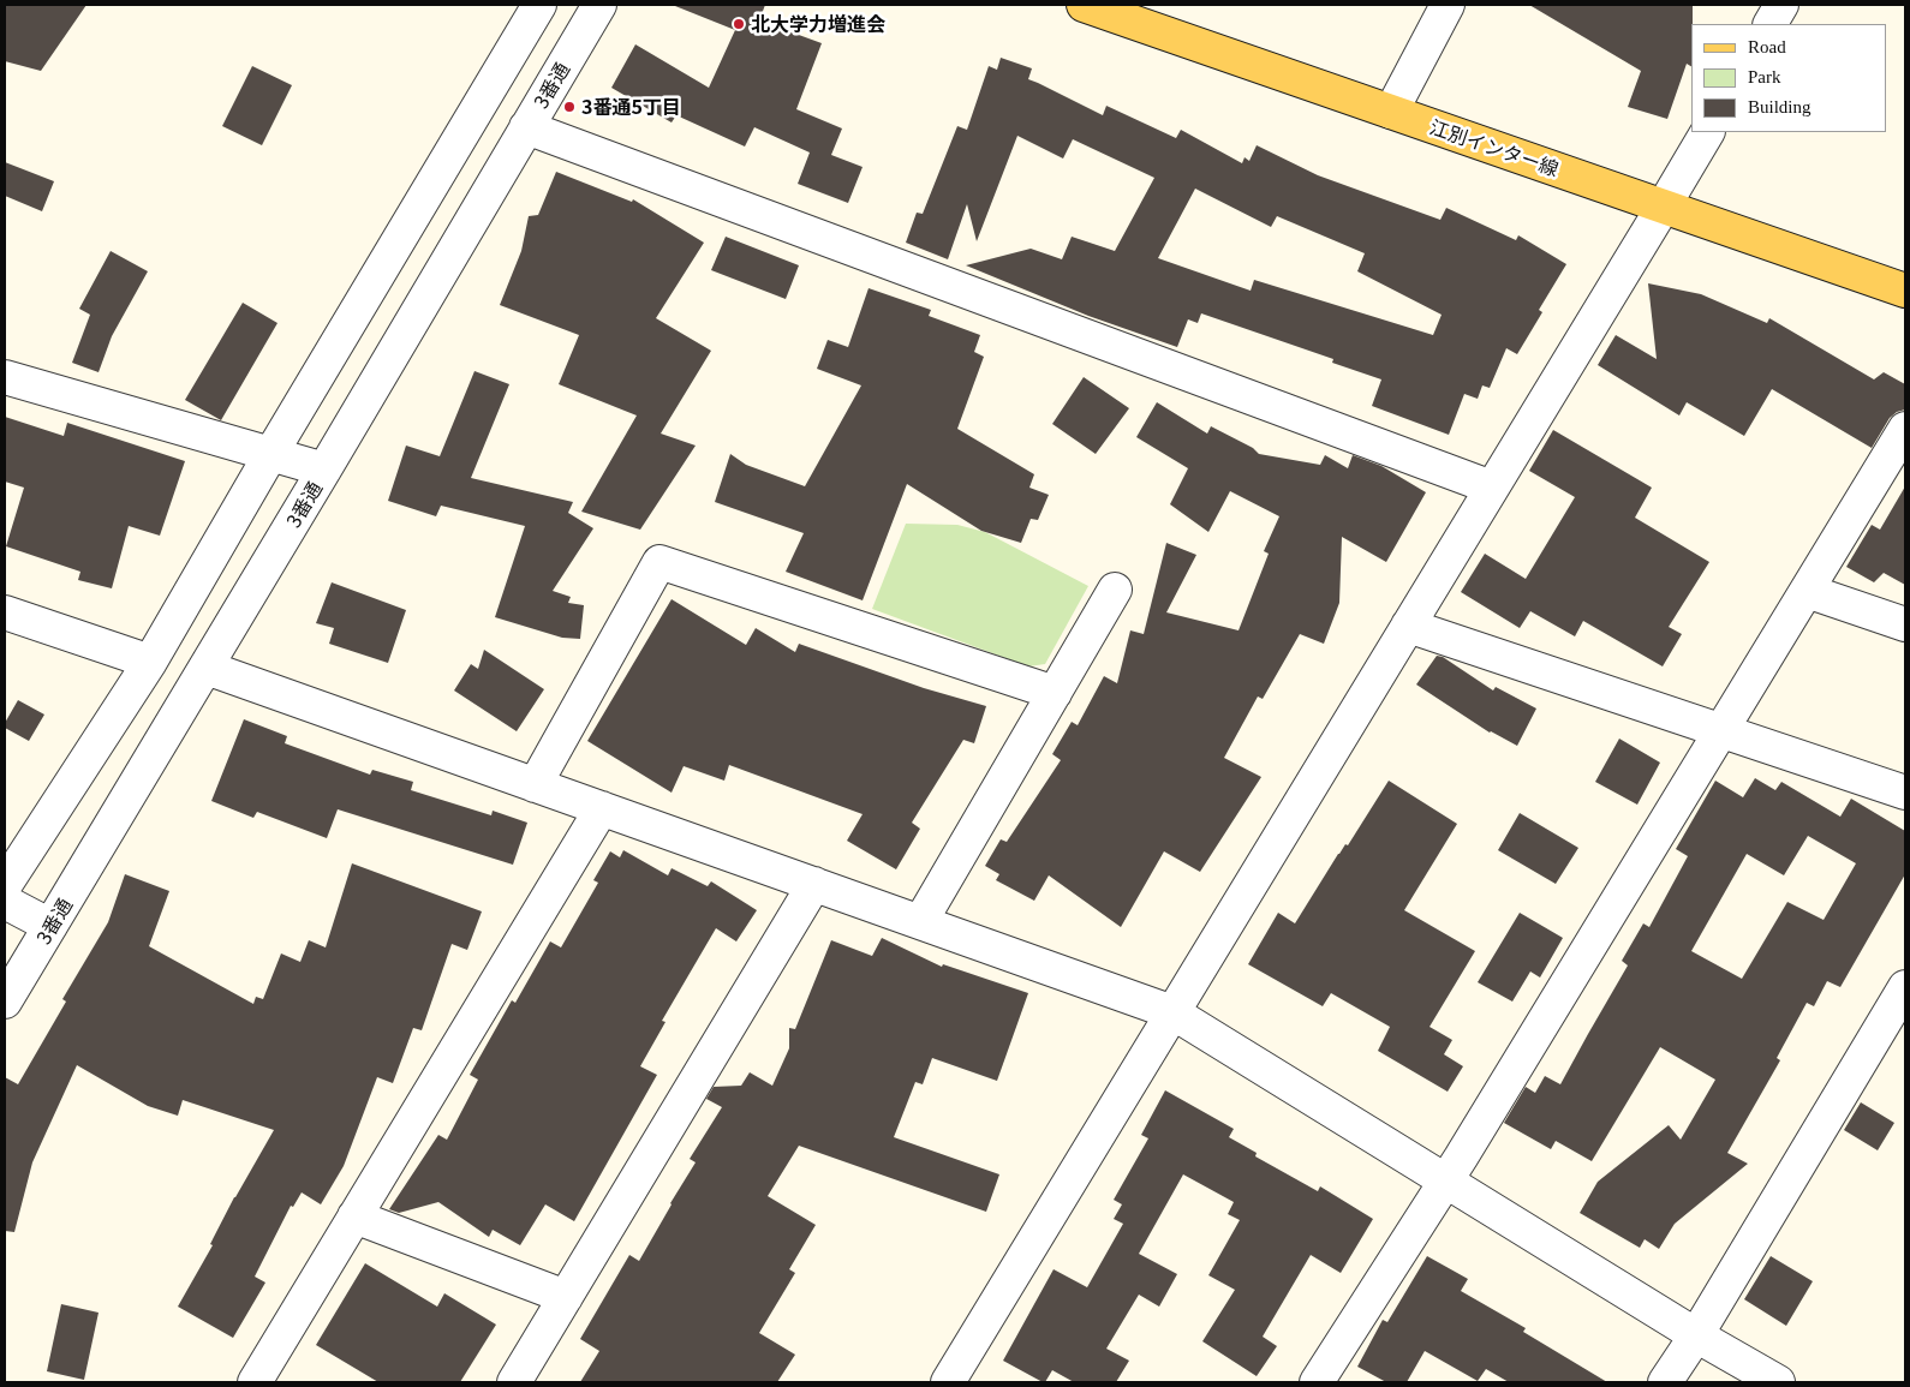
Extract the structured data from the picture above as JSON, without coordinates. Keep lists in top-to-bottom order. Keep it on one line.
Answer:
{"streets":{"main road":["江別インター線"],"street":["3番通"]},"places":["北大学力増進会","3番通5丁目"],"legend":["Road","Park","Building"]}
